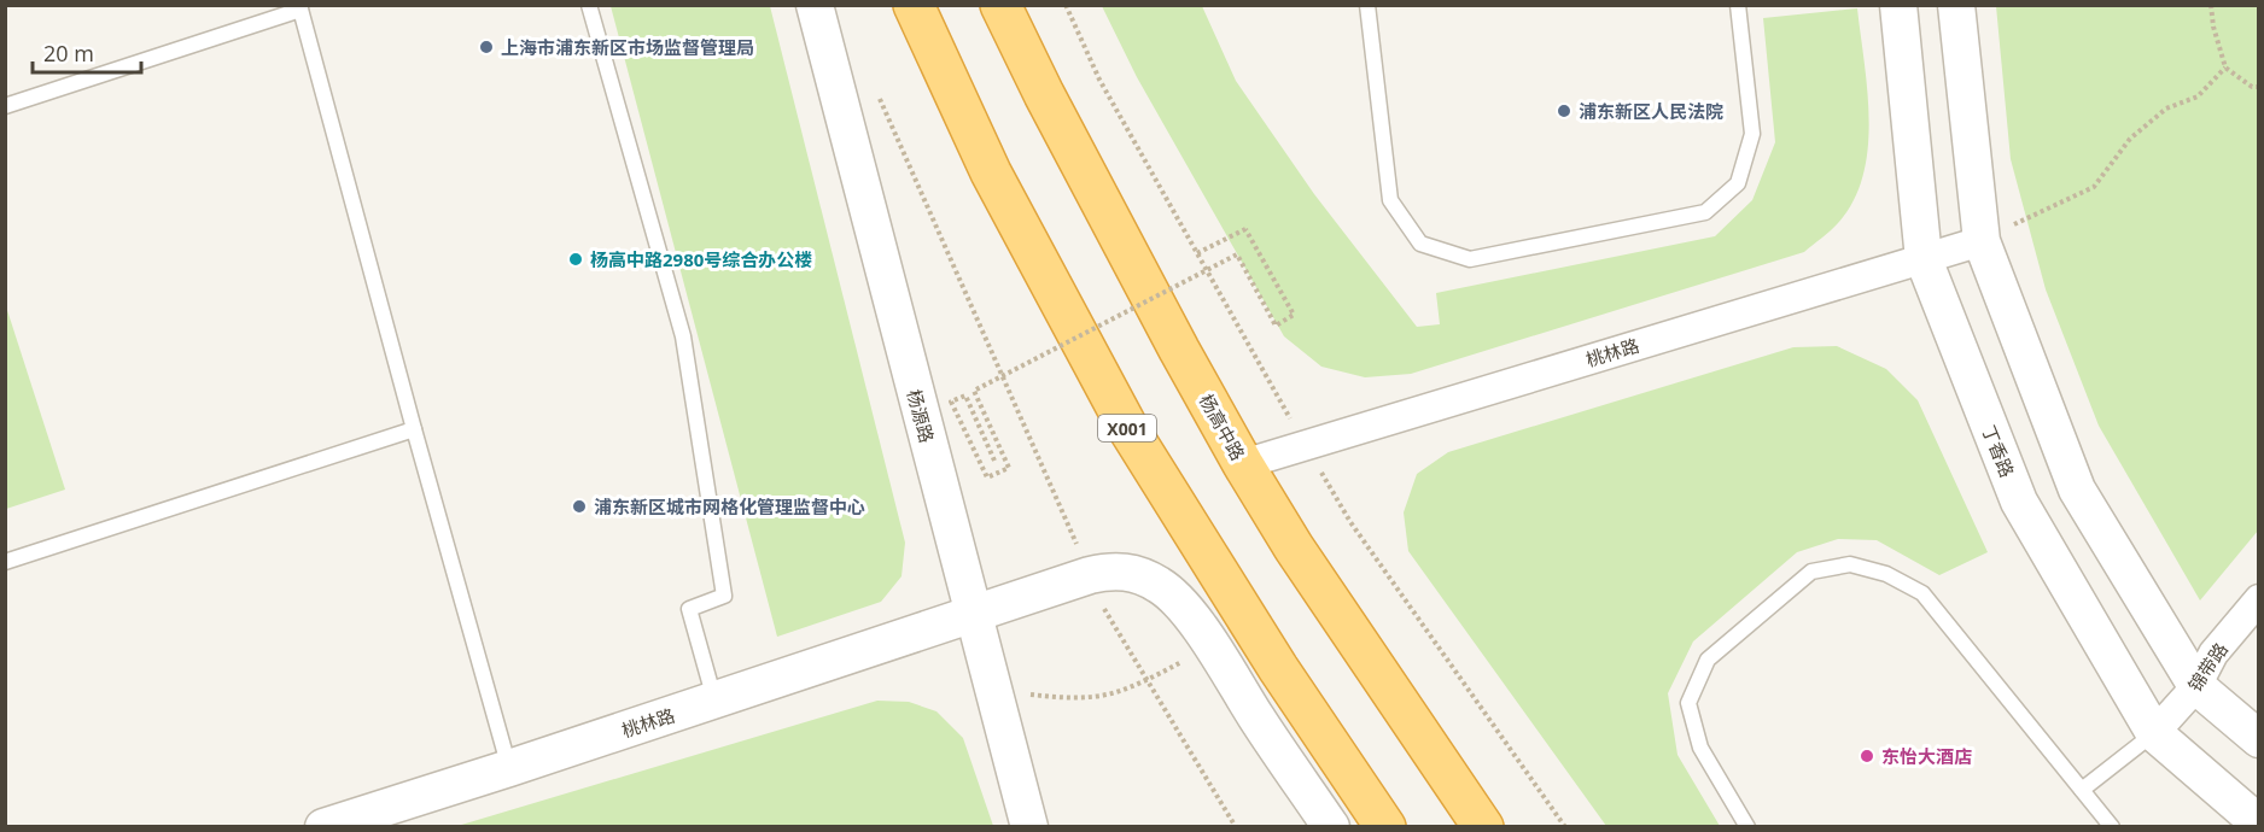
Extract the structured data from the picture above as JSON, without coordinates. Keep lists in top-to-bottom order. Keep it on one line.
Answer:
{"streets":{"highway":["杨高中路","X001"],"street":["桃林路","杨源路","丁香路","锦带路"]},"crossings":[["桃林路","杨源路"],["桃林路","杨高中路"],["桃林路","丁香路"],["丁香路","锦带路"]],"places":["上海市浦东新区市场监督管理局","浦东新区人民法院","杨高中路2980号综合办公楼","浦东新区城市网格化管理监督中心","东怡大酒店"],"scale_bar":"20 m"}
